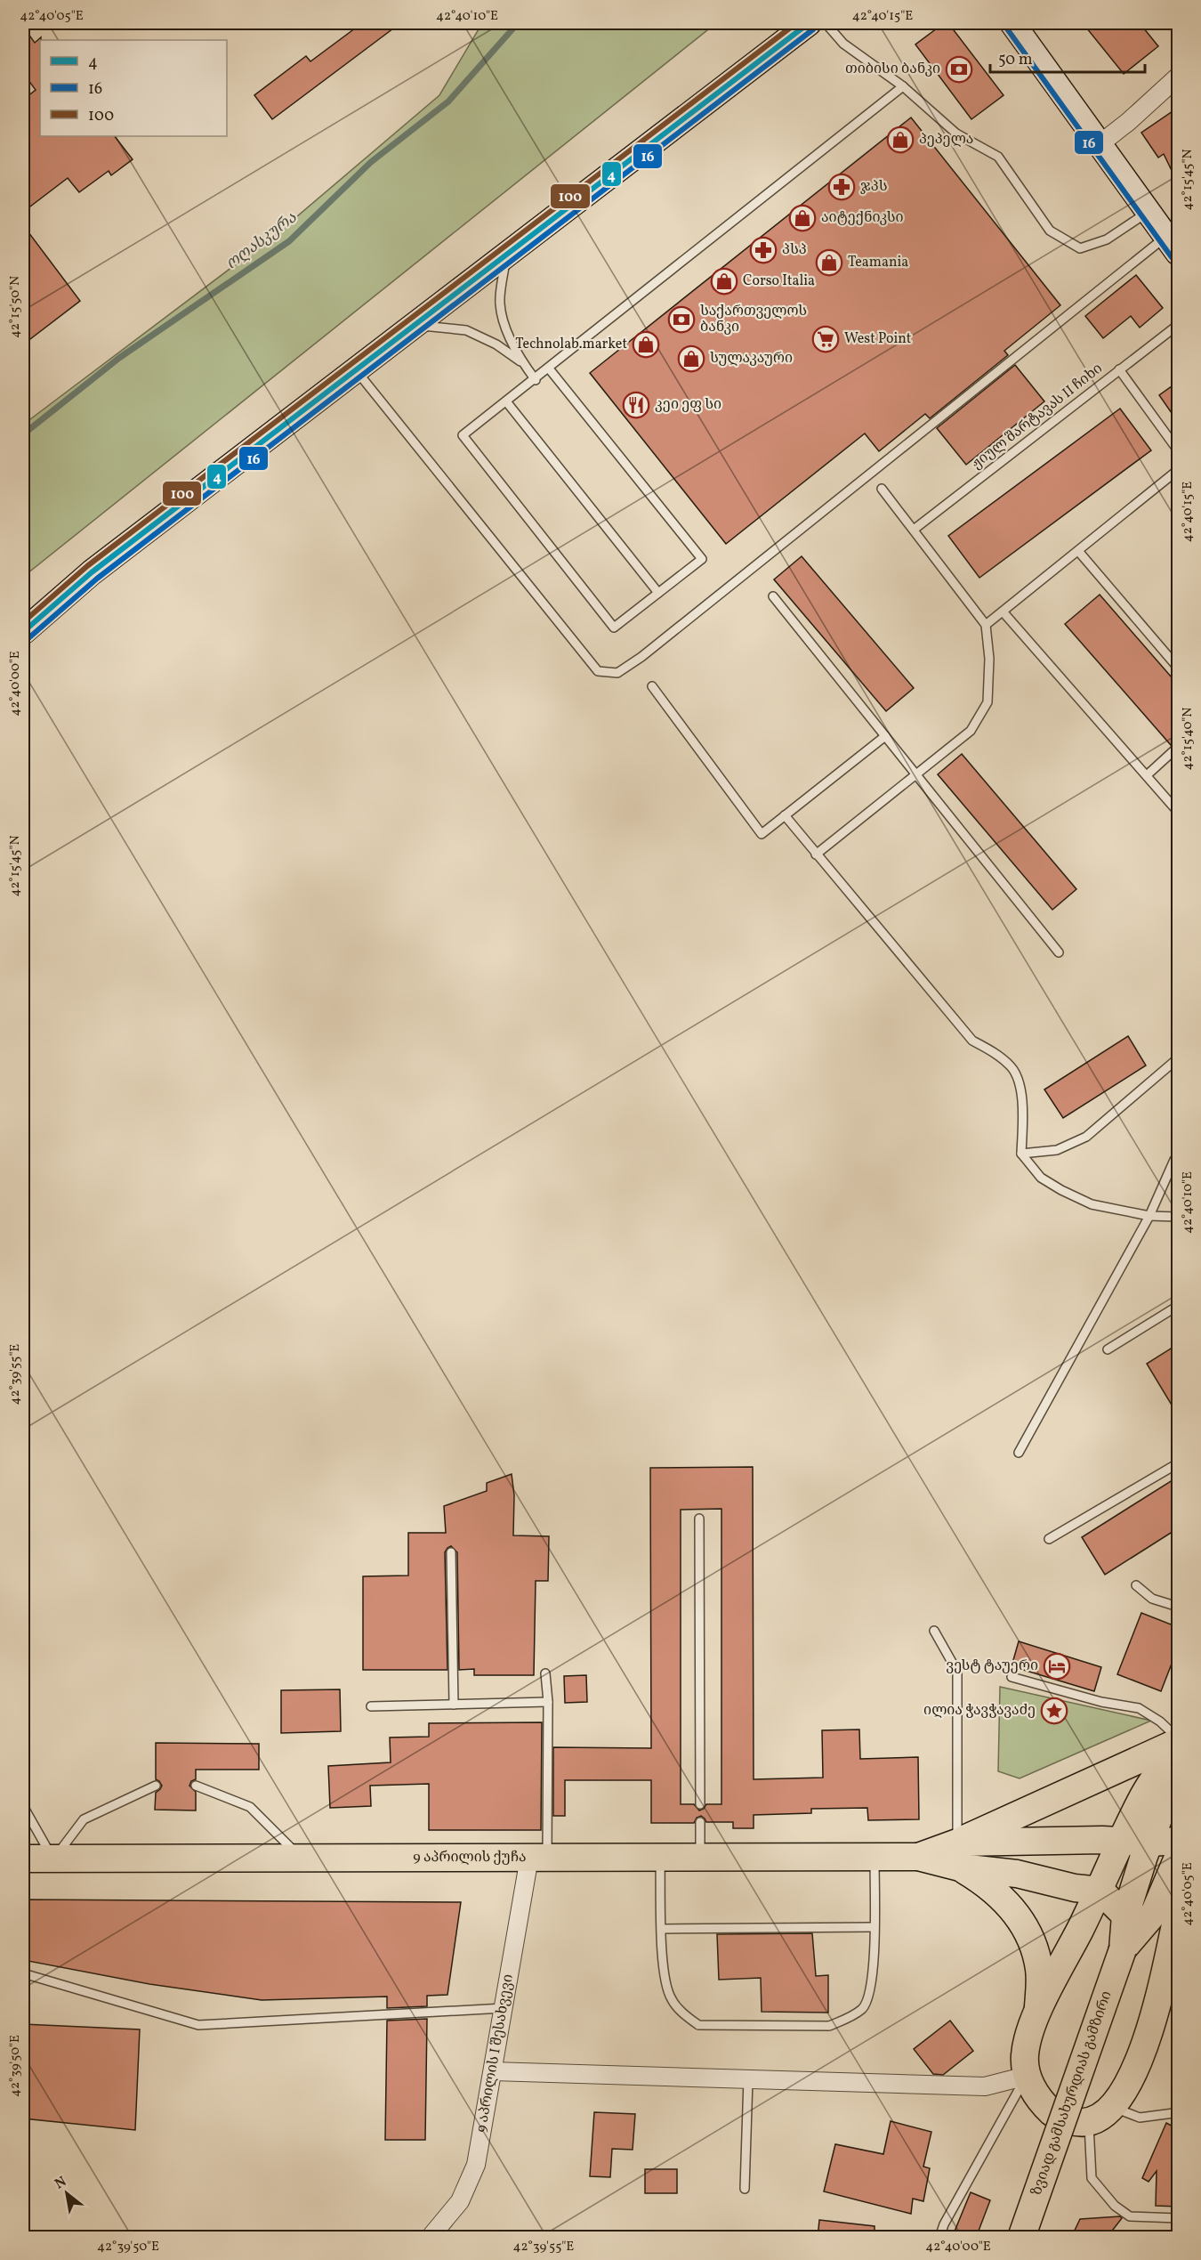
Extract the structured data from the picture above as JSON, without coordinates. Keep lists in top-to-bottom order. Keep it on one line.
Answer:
{"streets":{"main road":["9 აპრილის ქუჩა","ზვიად გამსახურდიას გამზირი"],"street":["9 აპრილის I შესახვევი"],"lane":["ჟიულ შარტავას II ჩიხი"]},"crossings":[["9 აპრილის ქუჩა","9 აპრილის I შესახვევი"]],"water":["ოღასკურა"],"places":{"bank":["თიბისი ბანკი","საქართველოს ბანკი"],"shop":["პეპელა","აიტექნიკსი","Teamania","Corso Italia","Technolab.market","სულაკაური"],"pharmacy":["ჯპს","პსპ"],"supermarket":["West Point"],"restaurant":["კეი ეფ სი"],"hotel":["ვესტ ტაუერი"],"place":["ილია ჭავჭავაძე"]},"lines":["transit line 4","transit line 100","transit line 16"],"legend":["4","16","100"],"scale_bar":"50 m","north":"top left","coordinates":["42°40'05\"E","42°40'10\"E","42°40'15\"E","42°15'45\"N","42°15'50\"N","42°40'00\"E","42°15'40\"N","42°39'55\"E","42°39'50\"E"]}
